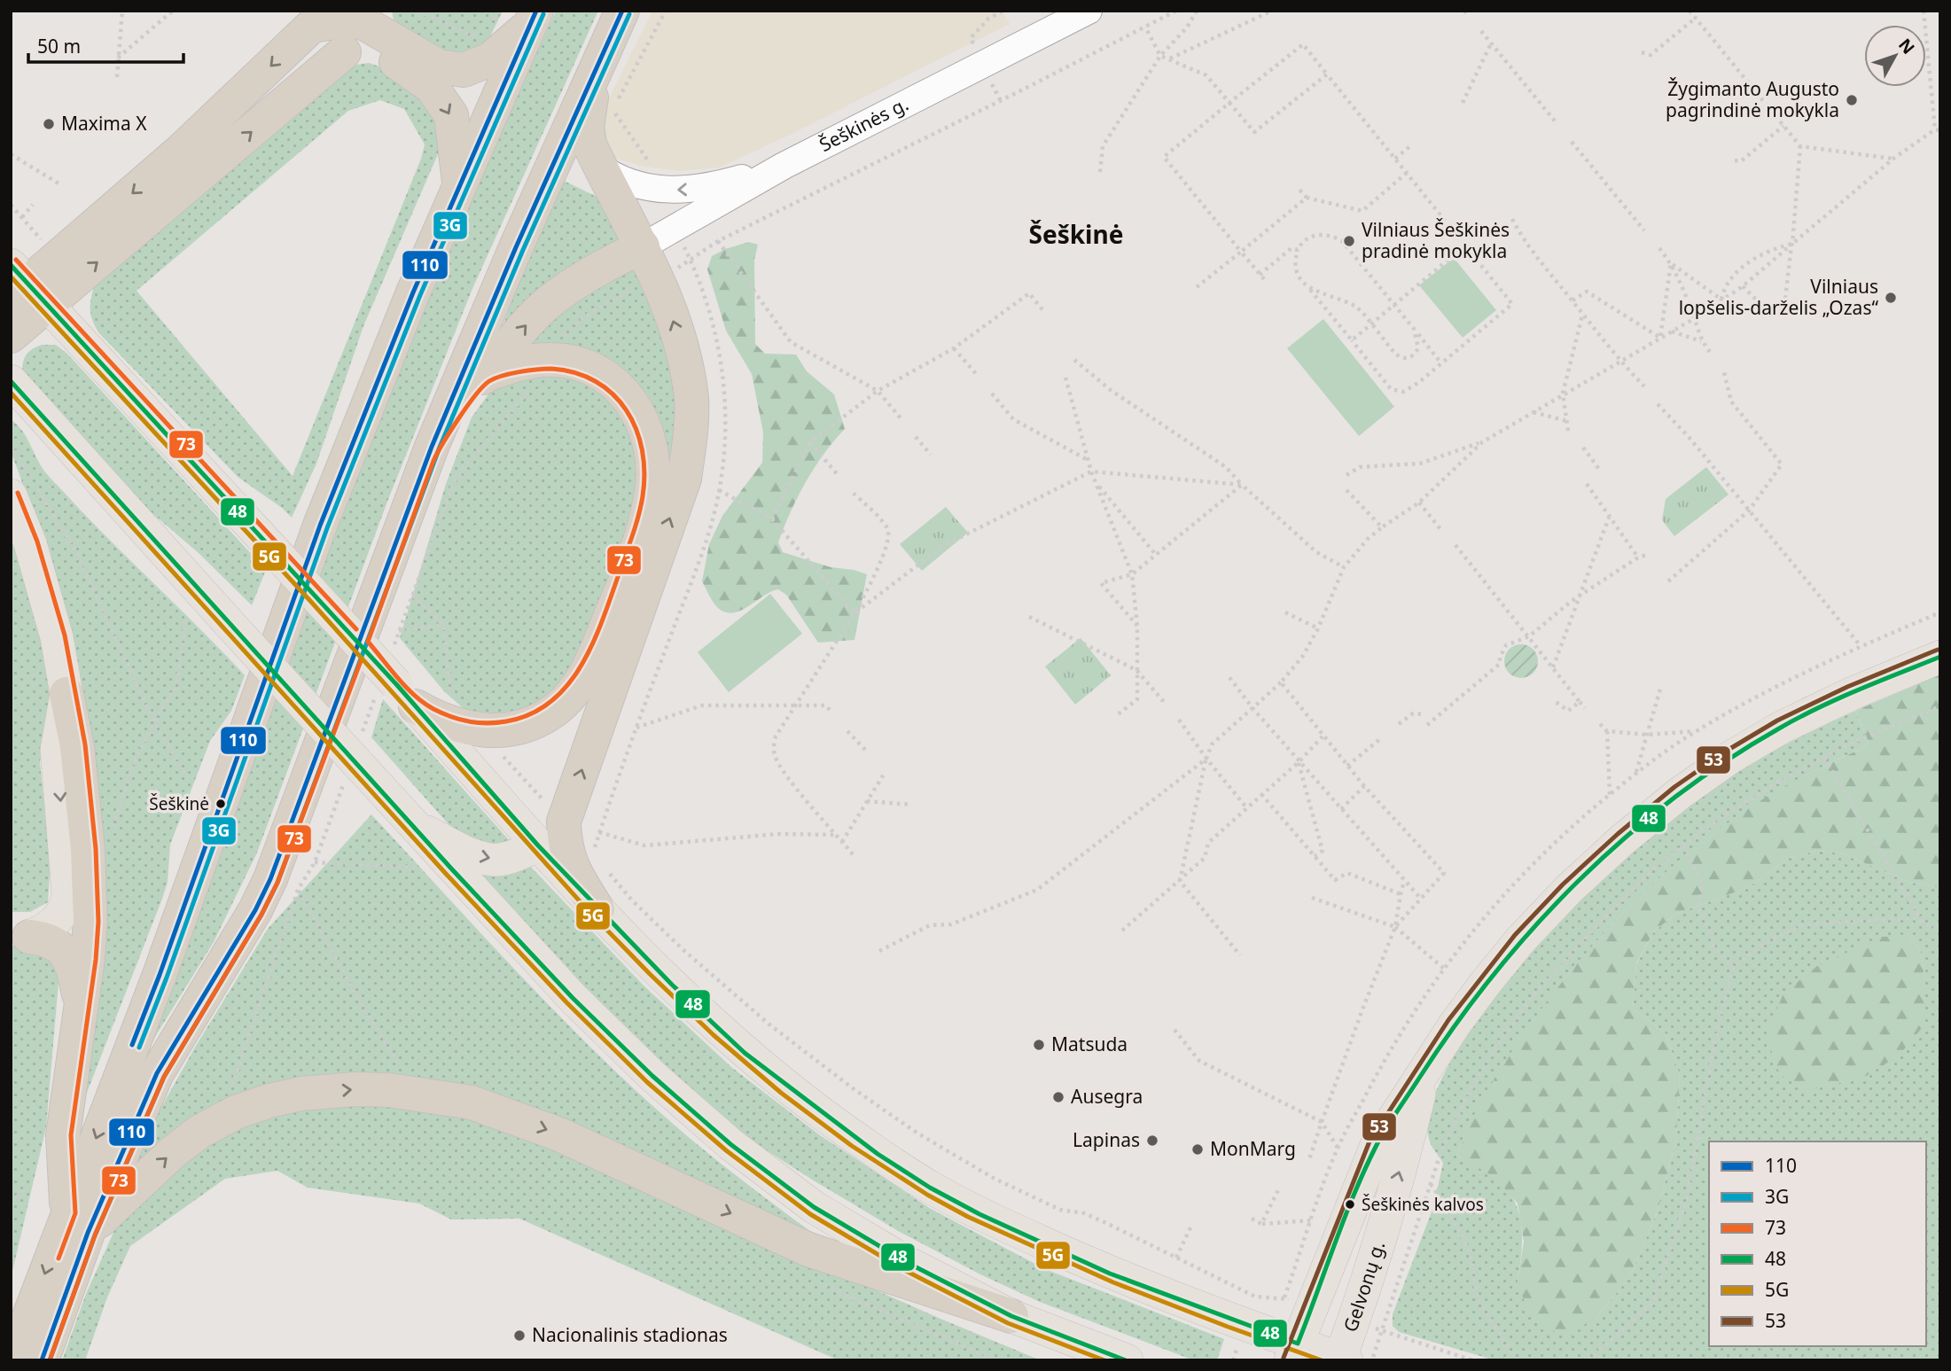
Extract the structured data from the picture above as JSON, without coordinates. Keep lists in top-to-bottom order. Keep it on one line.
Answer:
{"streets":{"main road":["Gelvonų g."],"street":["Šeškinės g."]},"districts":["Šeškinė"],"places":["Žygimanto Augusto pagrindinė mokykla","Maxima X","Vilniaus Šeškinės pradinė mokykla","Vilniaus lopšelis-darželis „Ozas“","Šeškinė","Matsuda","Ausegra","Lapinas","MonMarg","Šeškinės kalvos","Nacionalinis stadionas"],"lines":["transit line 110","transit line 3G","transit line 73","transit line 48","transit line 5G","transit line 53"],"legend":["110","3G","73","48","5G","53"],"scale_bar":"50 m","north":"top right"}
